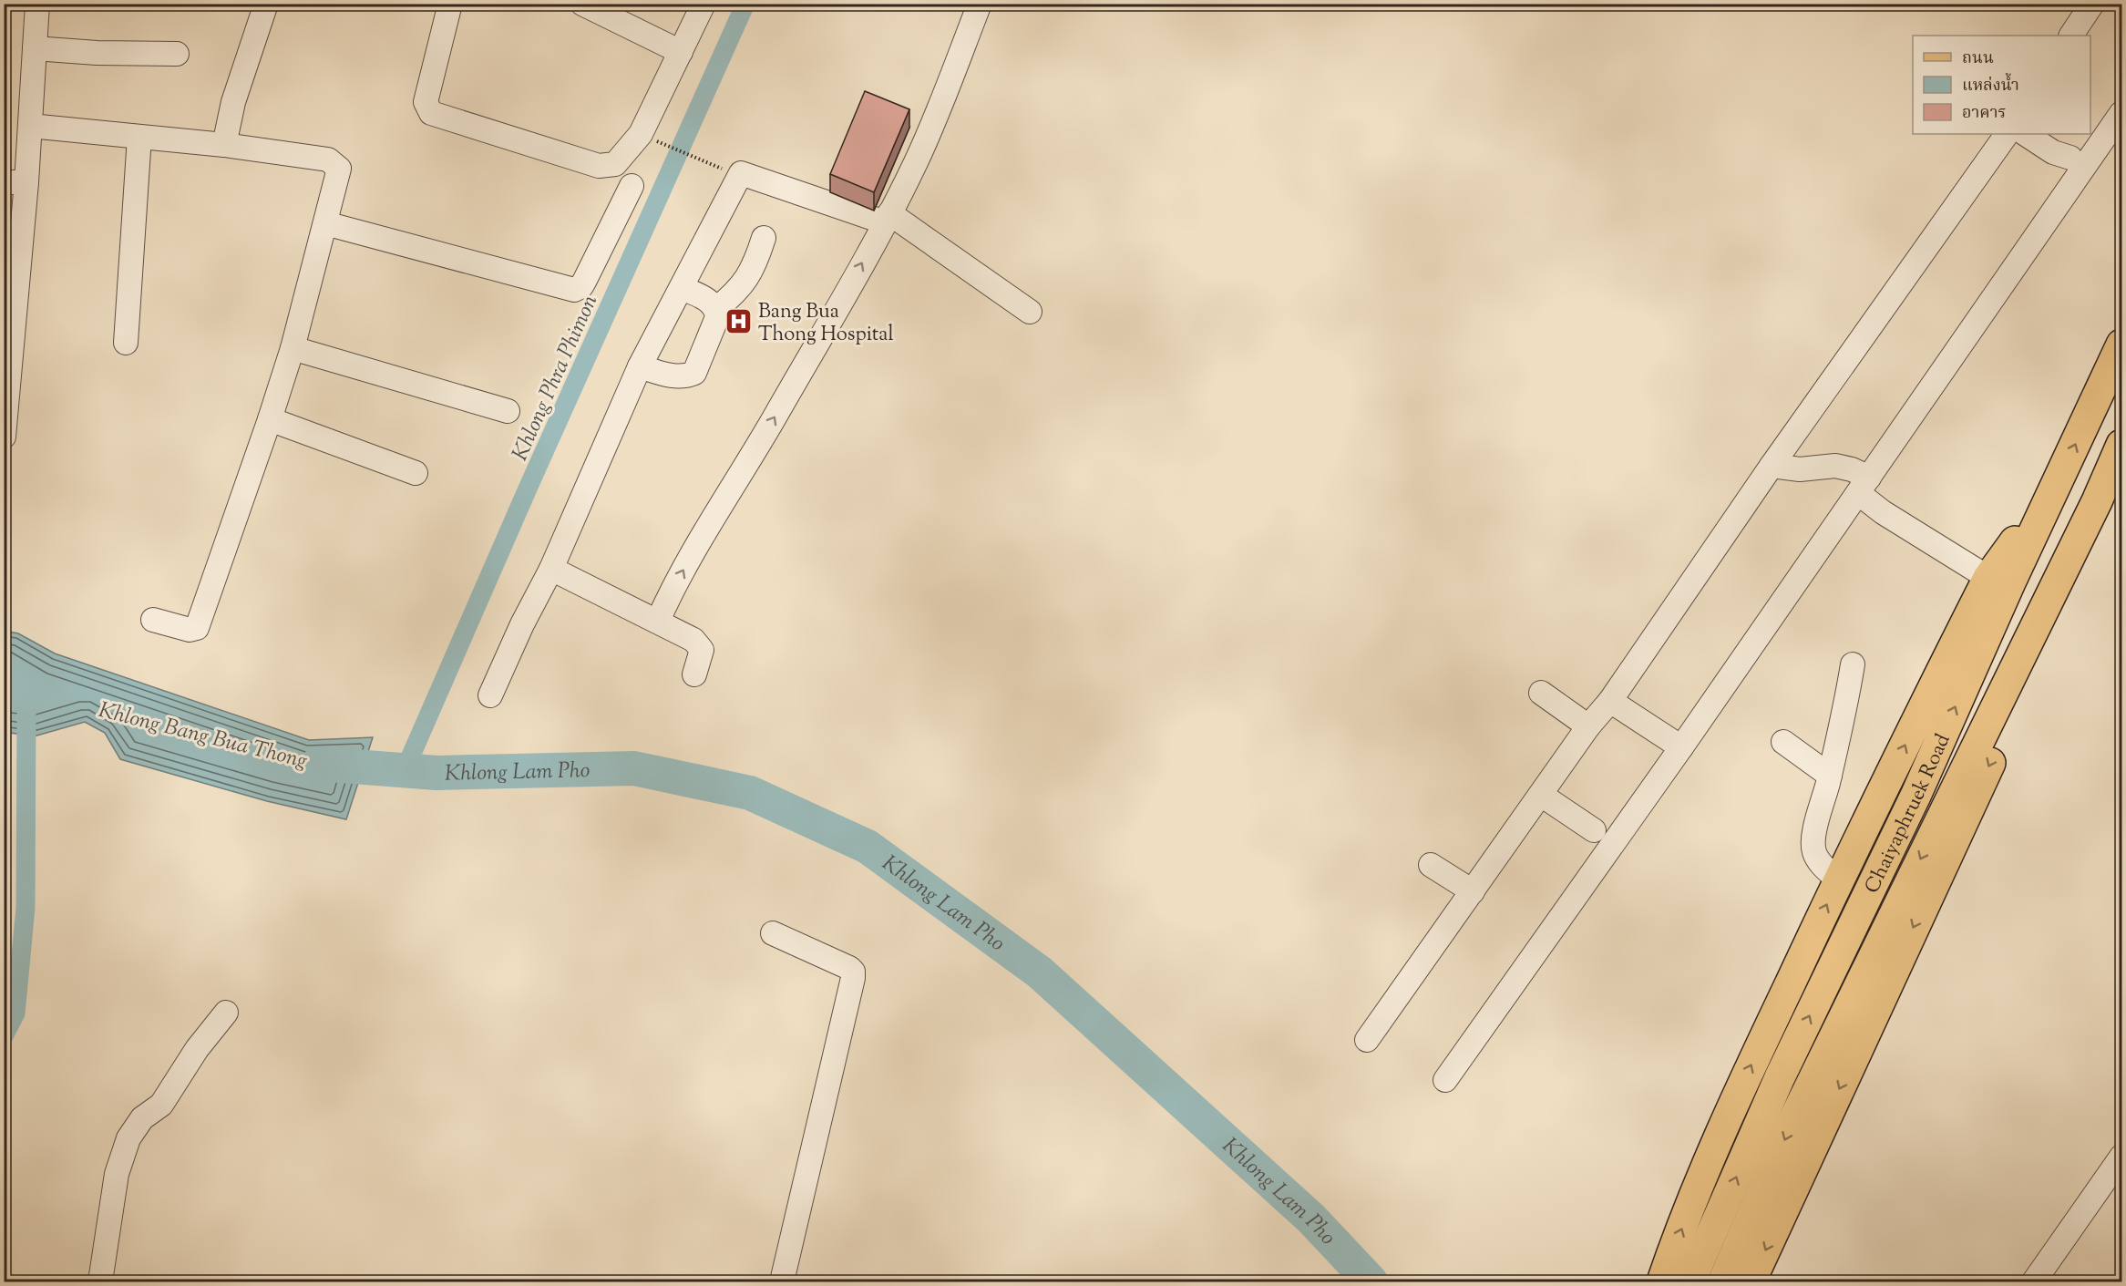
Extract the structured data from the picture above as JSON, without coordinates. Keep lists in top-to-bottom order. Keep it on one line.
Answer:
{"streets":{"main road":["Chaiyaphruek Road"]},"water":["Khlong Phra Phimon","Khlong Bang Bua Thong","Khlong Lam Pho"],"places":{"hospital":["Bang Bua Thong Hospital"]},"legend":["ถนน","แหล่งน้ำ","อาคาร"]}
